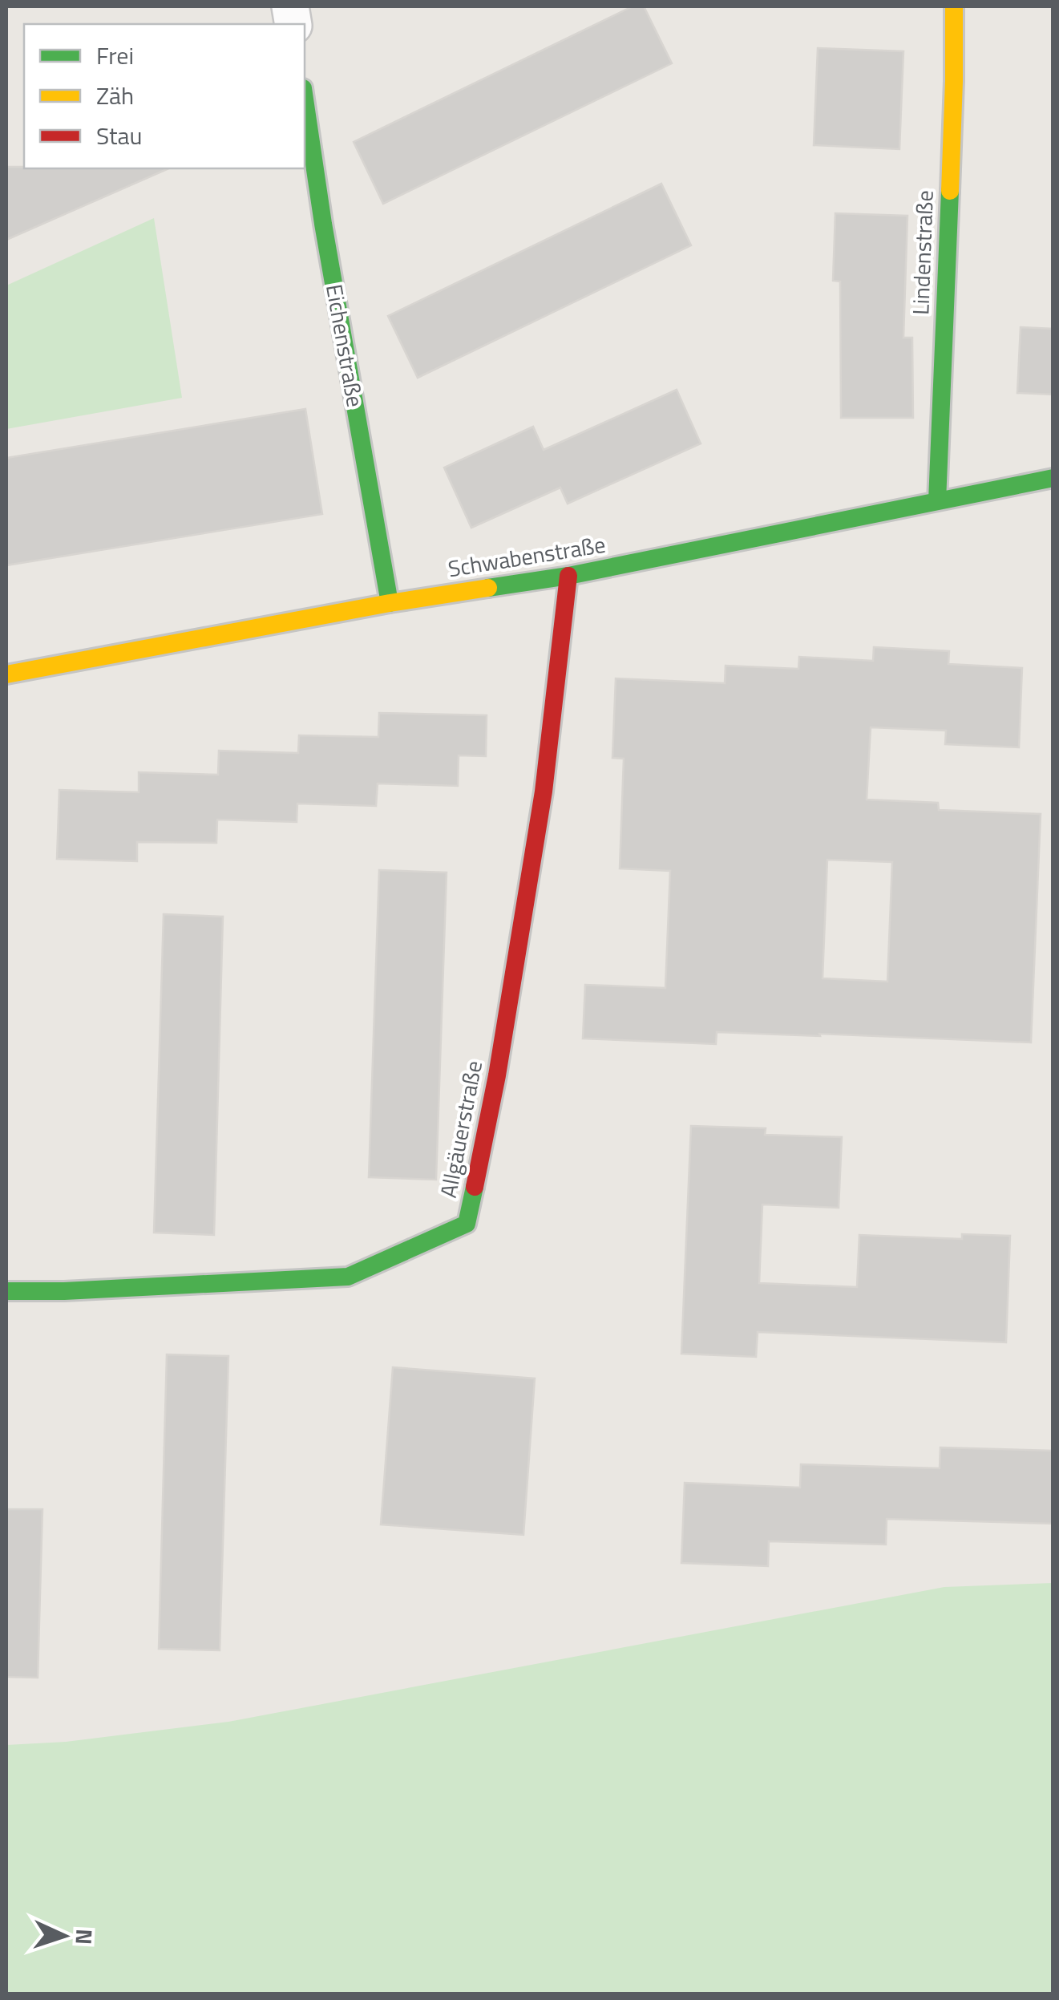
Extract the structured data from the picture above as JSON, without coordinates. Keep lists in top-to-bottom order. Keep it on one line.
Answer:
{"streets":{"street":["Lindenstraße","Eichenstraße","Schwabenstraße","Allgäuerstraße"]},"crossings":[["Lindenstraße","Schwabenstraße"],["Eichenstraße","Schwabenstraße"],["Schwabenstraße","Allgäuerstraße"]],"legend":["Frei","Zäh","Stau"],"north":"right"}
